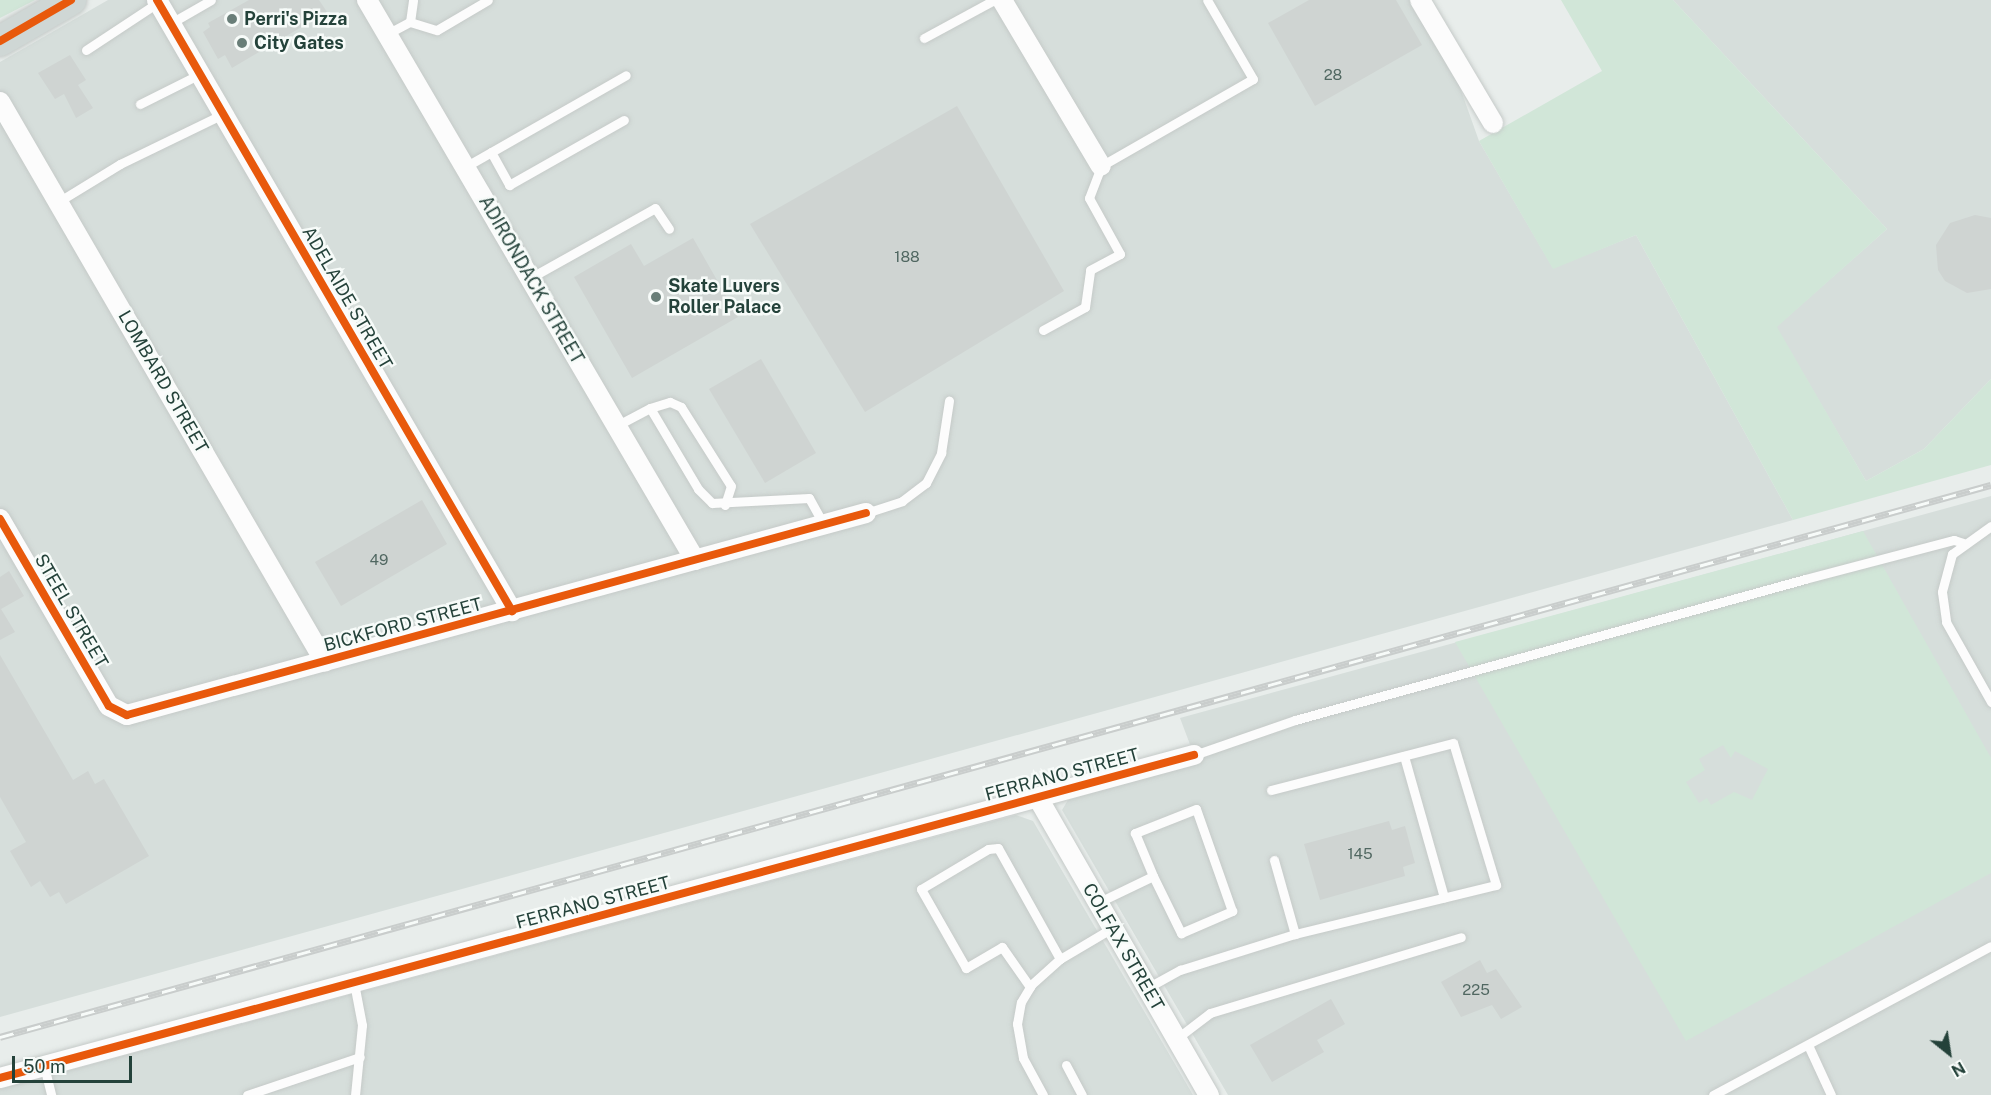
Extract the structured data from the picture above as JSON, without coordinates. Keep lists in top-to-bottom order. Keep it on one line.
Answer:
{"streets":{"street":["ADIRONDACK STREET","ADELAIDE STREET","LOMBARD STREET","STEEL STREET","BICKFORD STREET","FERRANO STREET","COLFAX STREET"]},"crossings":[["ADIRONDACK STREET","BICKFORD STREET"],["ADELAIDE STREET","BICKFORD STREET"],["LOMBARD STREET","BICKFORD STREET"],["STEEL STREET","BICKFORD STREET"],["FERRANO STREET","COLFAX STREET"]],"places":["Perri's Pizza","City Gates","Skate Luvers Roller Palace"],"house_numbers":["28","188","49","145","225"],"scale_bar":"50 m","north":"bottom right"}
